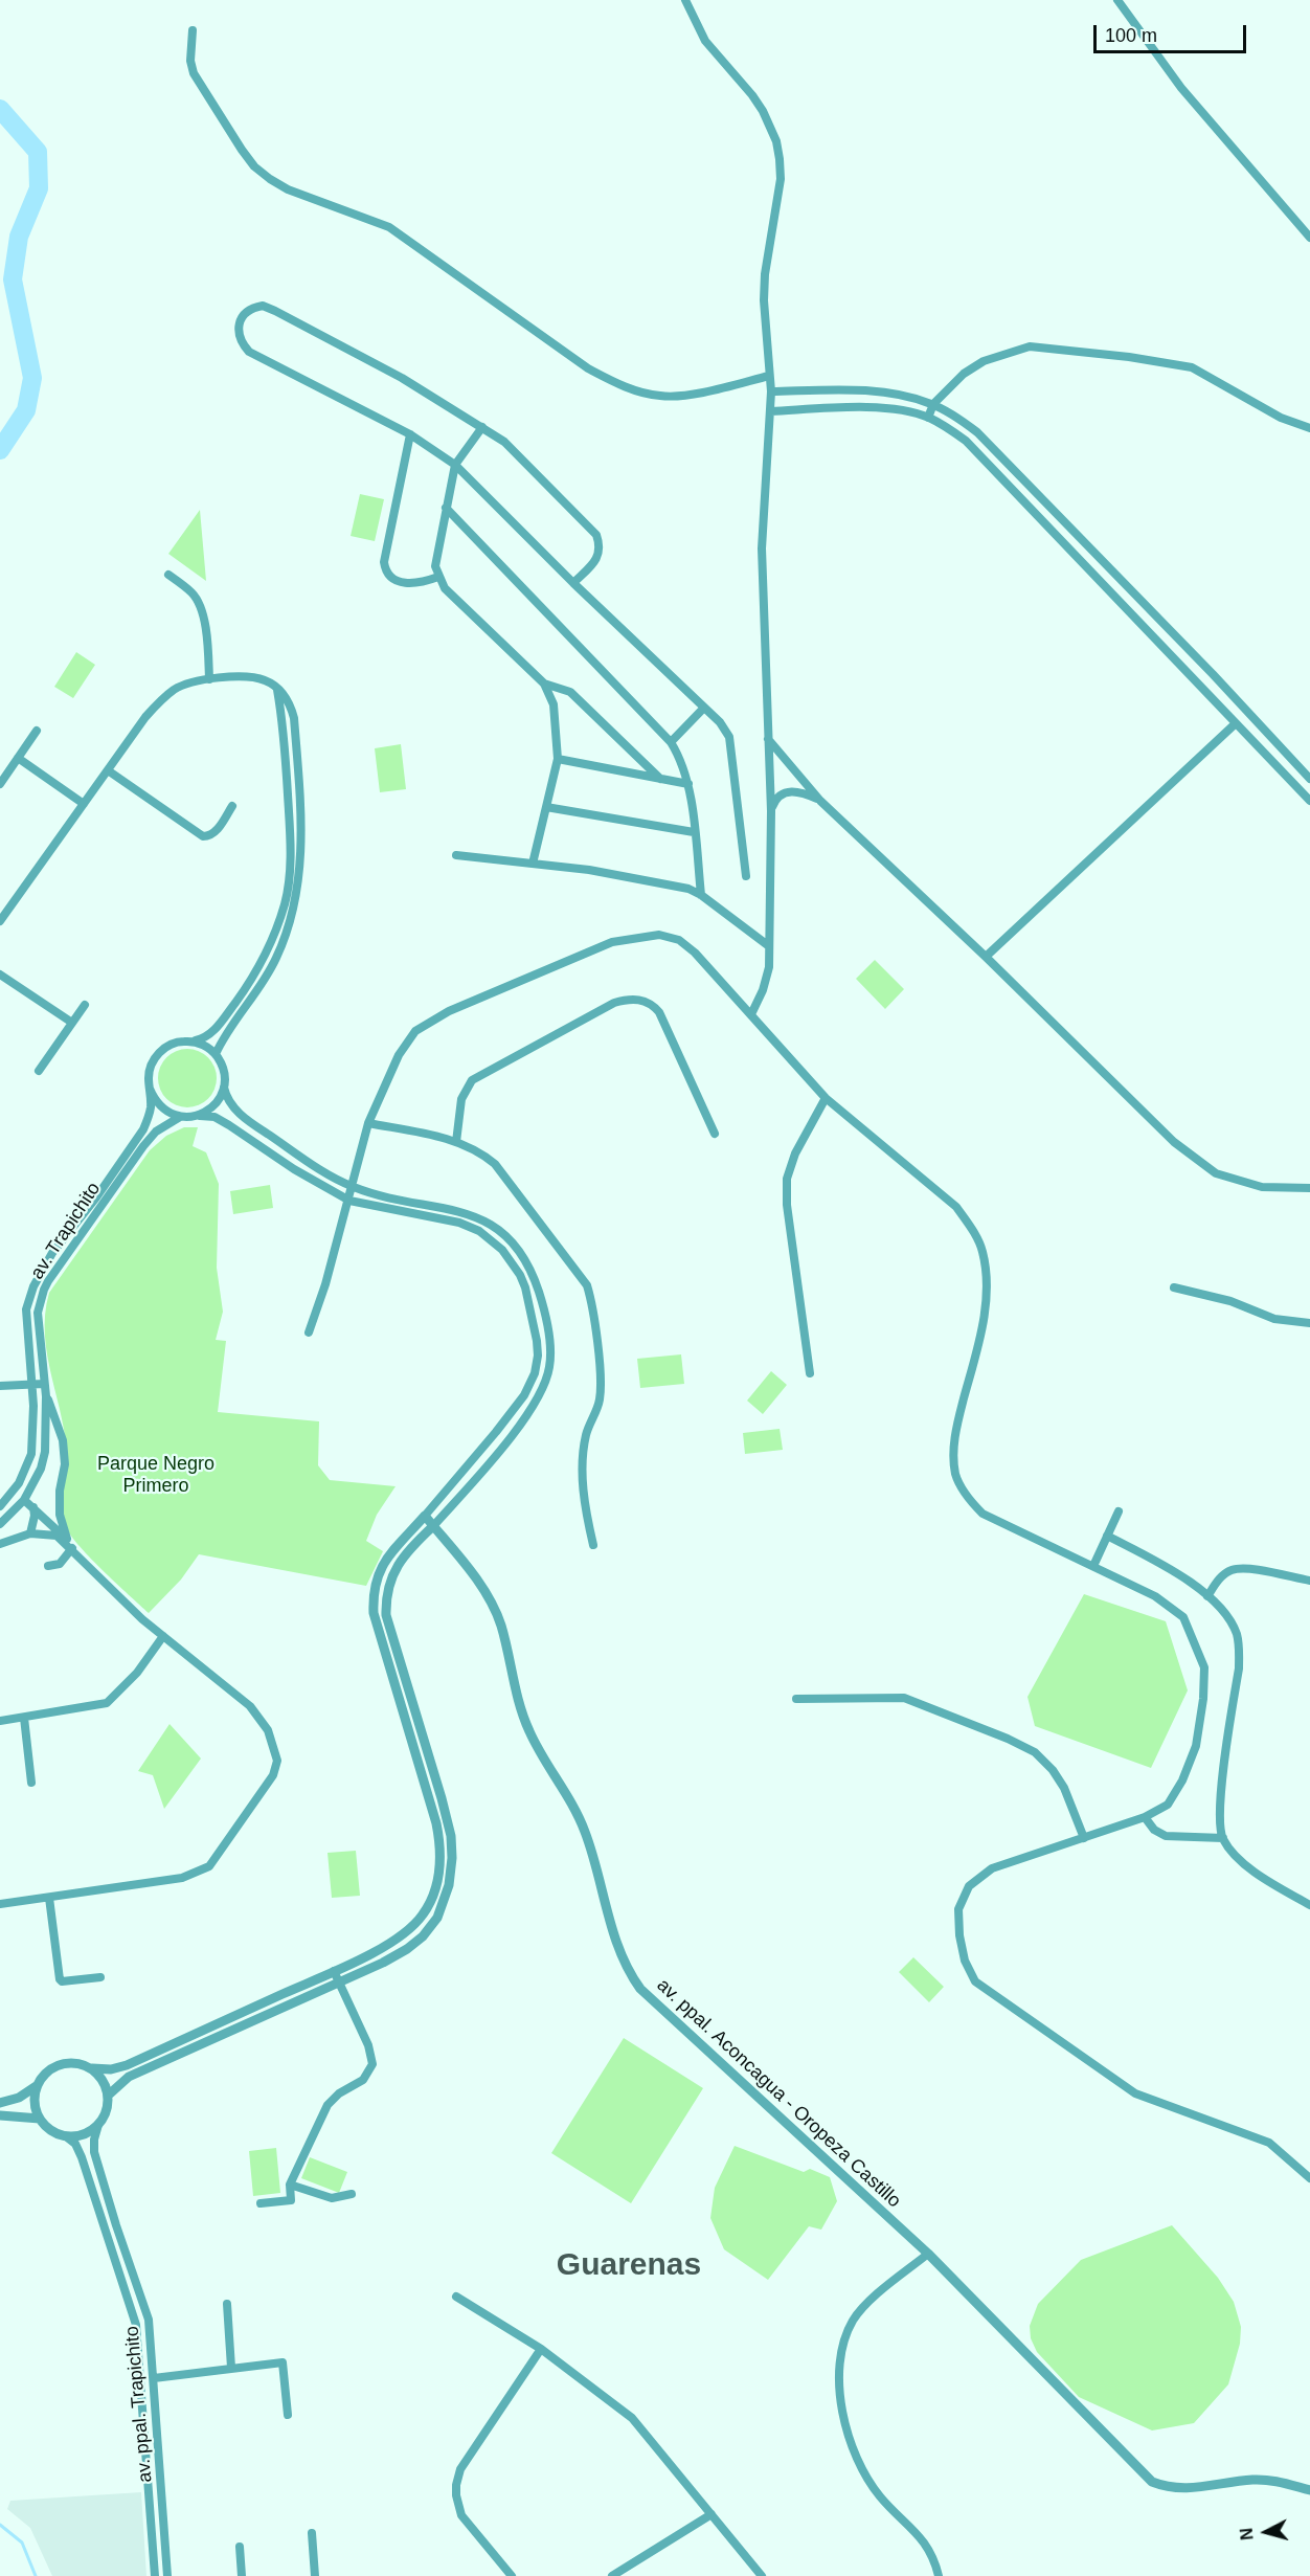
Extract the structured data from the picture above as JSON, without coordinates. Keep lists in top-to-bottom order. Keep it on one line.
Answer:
{"streets":{"street":["av. Trapichito","av. ppal. Aconcagua - Oropeza Castillo","av. ppal. Trapichito"]},"districts":["Guarenas"],"parks":["Parque Negro Primero"],"scale_bar":"100 m","north":"left"}
